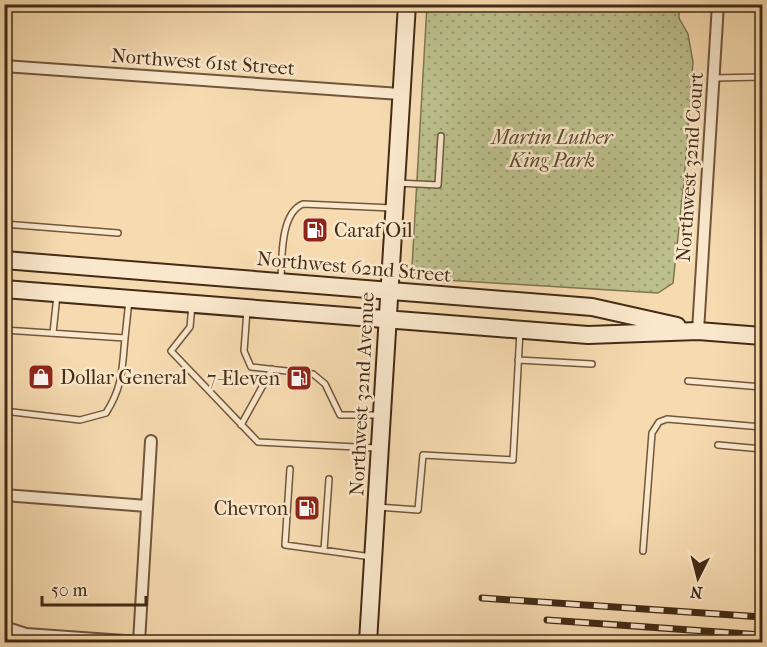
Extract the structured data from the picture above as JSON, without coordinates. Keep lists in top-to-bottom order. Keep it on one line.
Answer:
{"streets":{"main road":["Northwest 62nd Street","Northwest 32nd Avenue"],"street":["Northwest 61st Street","Northwest 32nd Court"]},"crossings":[["Northwest 61st Street","Northwest 32nd Avenue"],["Northwest 32nd Court","Northwest 62nd Street"],["Northwest 62nd Street","Northwest 32nd Avenue"]],"parks":["Martin Luther King Park"],"places":{"fuel station":["Caraf Oil","7-Eleven","Chevron"],"shop":["Dollar General"]},"scale_bar":"50 m","north":"bottom"}
